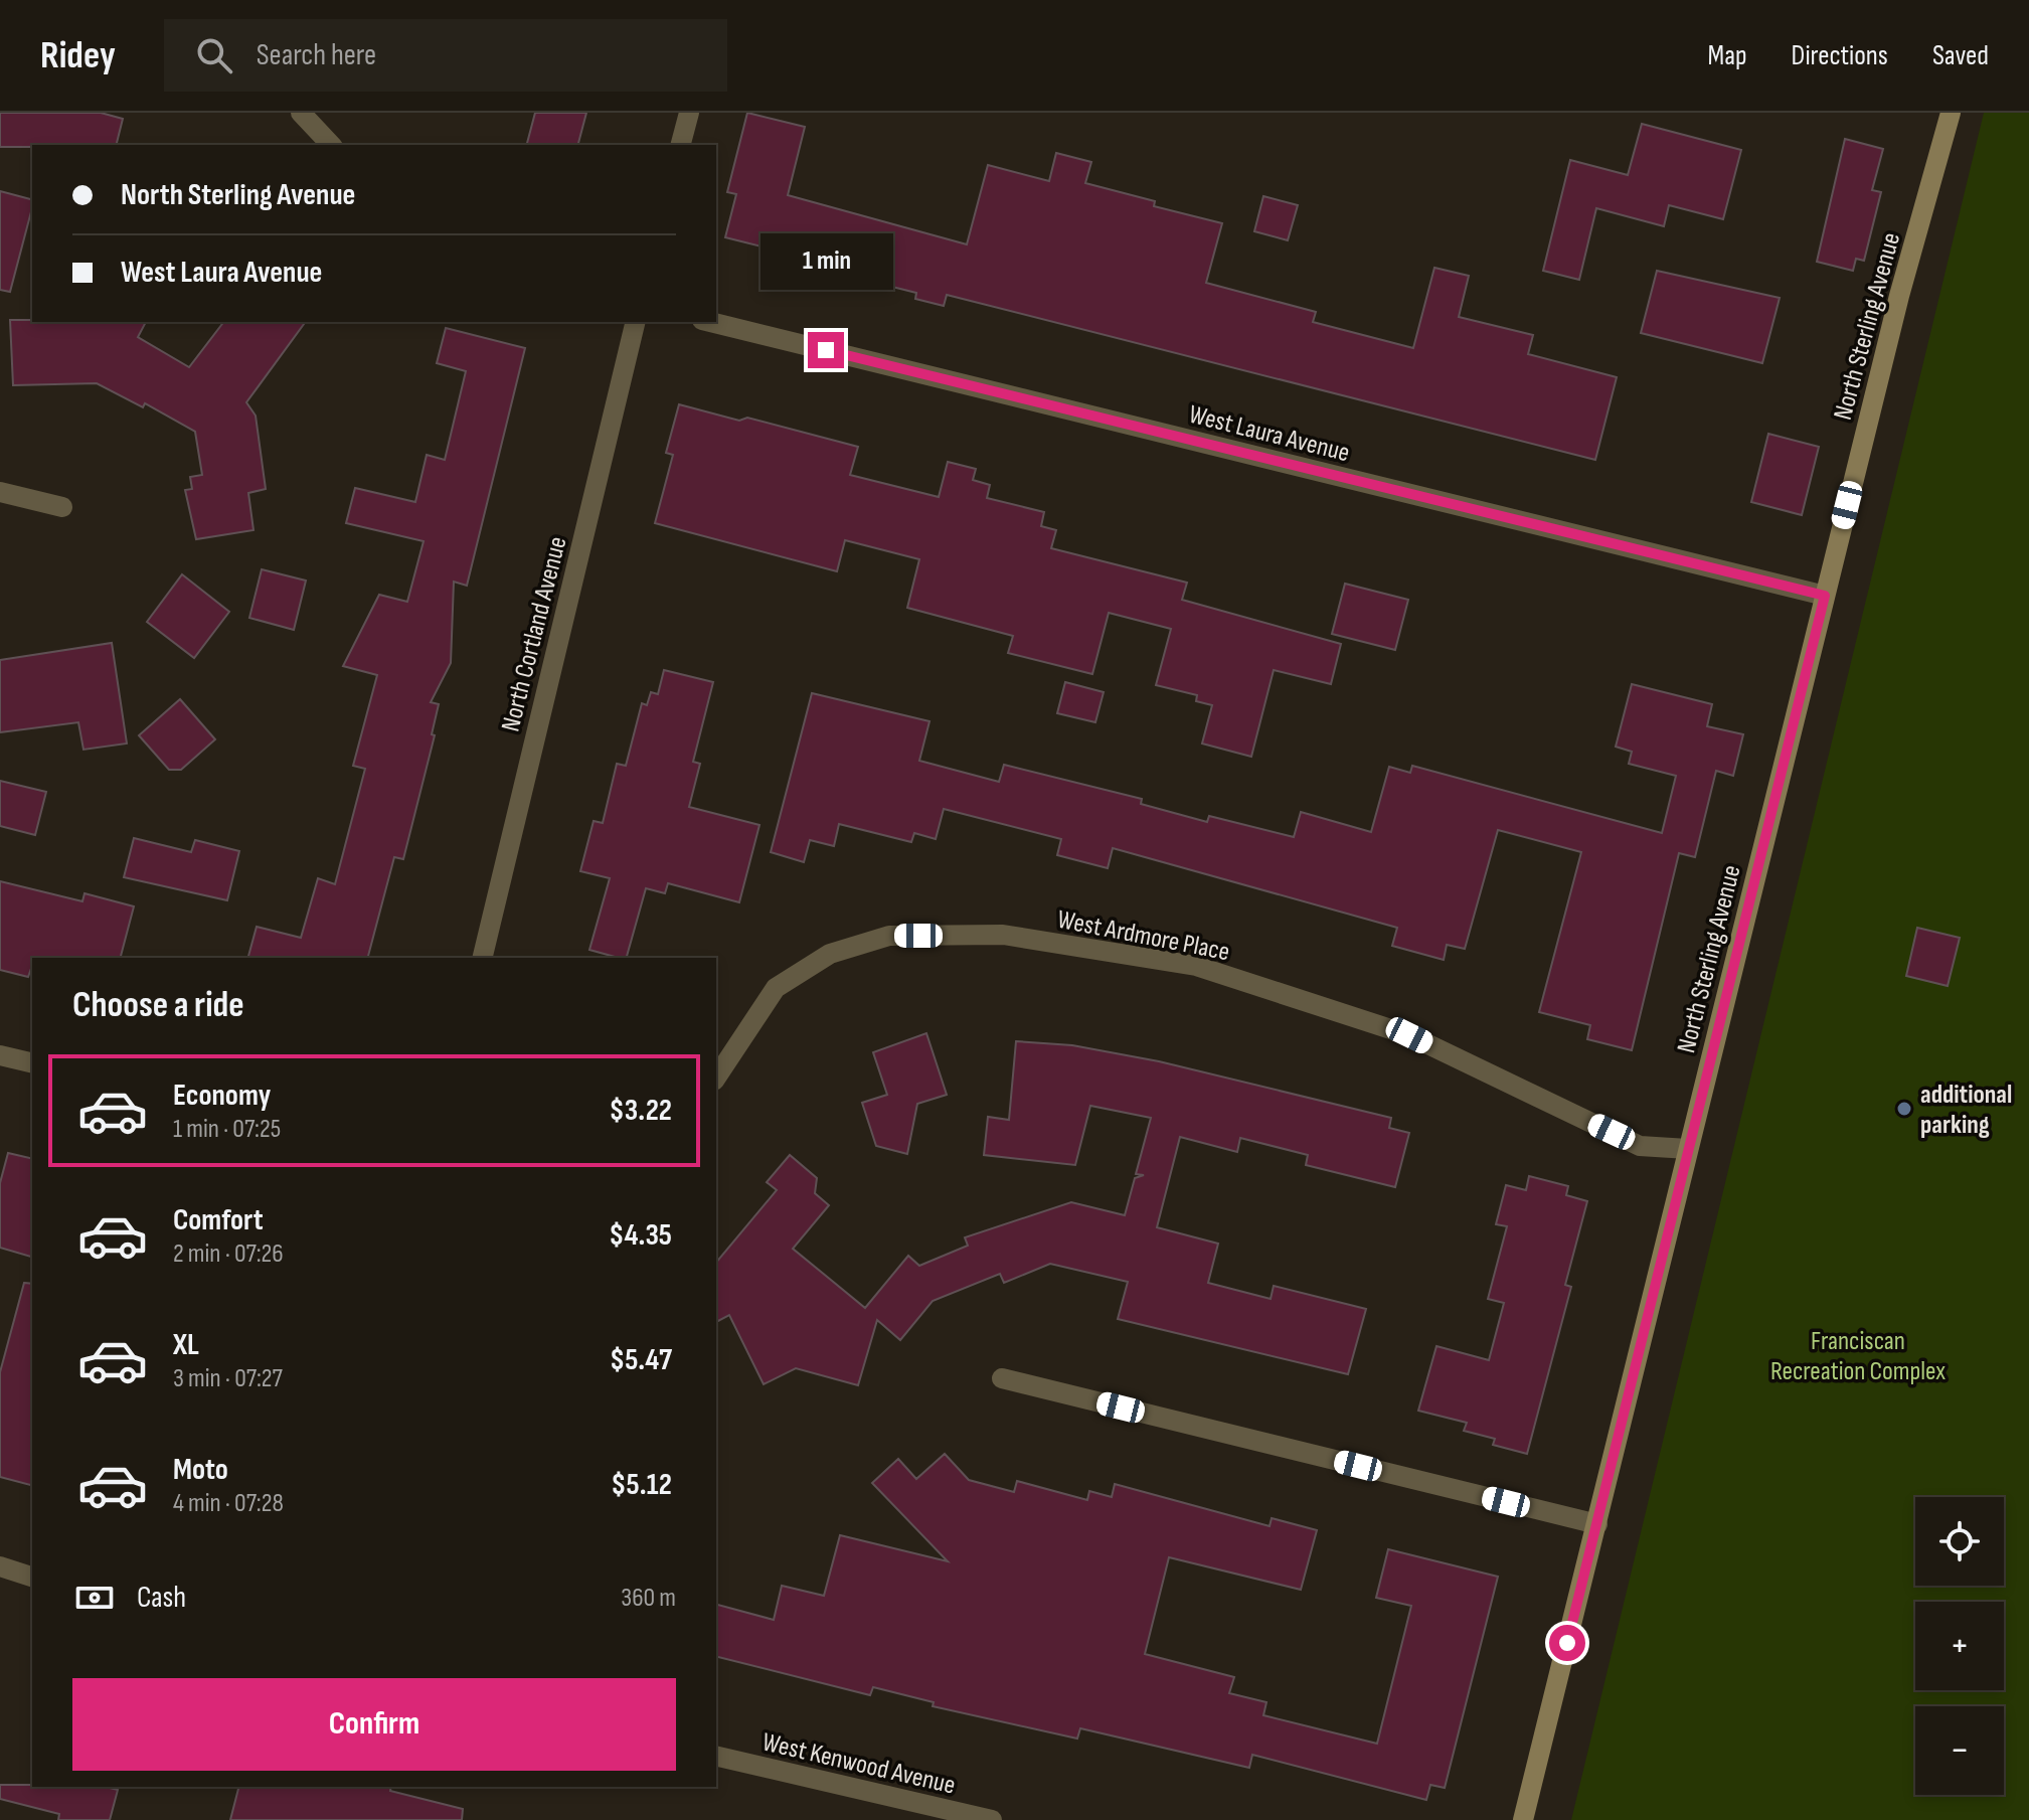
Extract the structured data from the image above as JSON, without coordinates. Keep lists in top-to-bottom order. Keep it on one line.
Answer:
{"streets":{"street":["North Sterling Avenue","West Laura Avenue","North Cortland Avenue","West Ardmore Place","West Kenwood Avenue"]},"crossings":[["North Sterling Avenue","West Laura Avenue"],["North Sterling Avenue","West Ardmore Place"]],"parks":["Franciscan Recreation Complex"],"places":["additional parking"],"page":{"header":"Ridey","search":"Search here","nav":["Map","Directions","Saved"],"banner":["North Sterling Avenue","West Laura Avenue"],"bubble":"1 min","heading":"Choose a ride","list":[{"name":"Economy","note":"1 min · 07:25","value":"$3.22"},{"name":"Comfort","note":"2 min · 07:26","value":"$4.35"},{"name":"XL","note":"3 min · 07:27","value":"$5.47"},{"name":"Moto","note":"4 min · 07:28","value":"$5.12"}],"map_buttons":["+","−"],"pay":["Cash","360 m"],"buttons":"Confirm"}}
